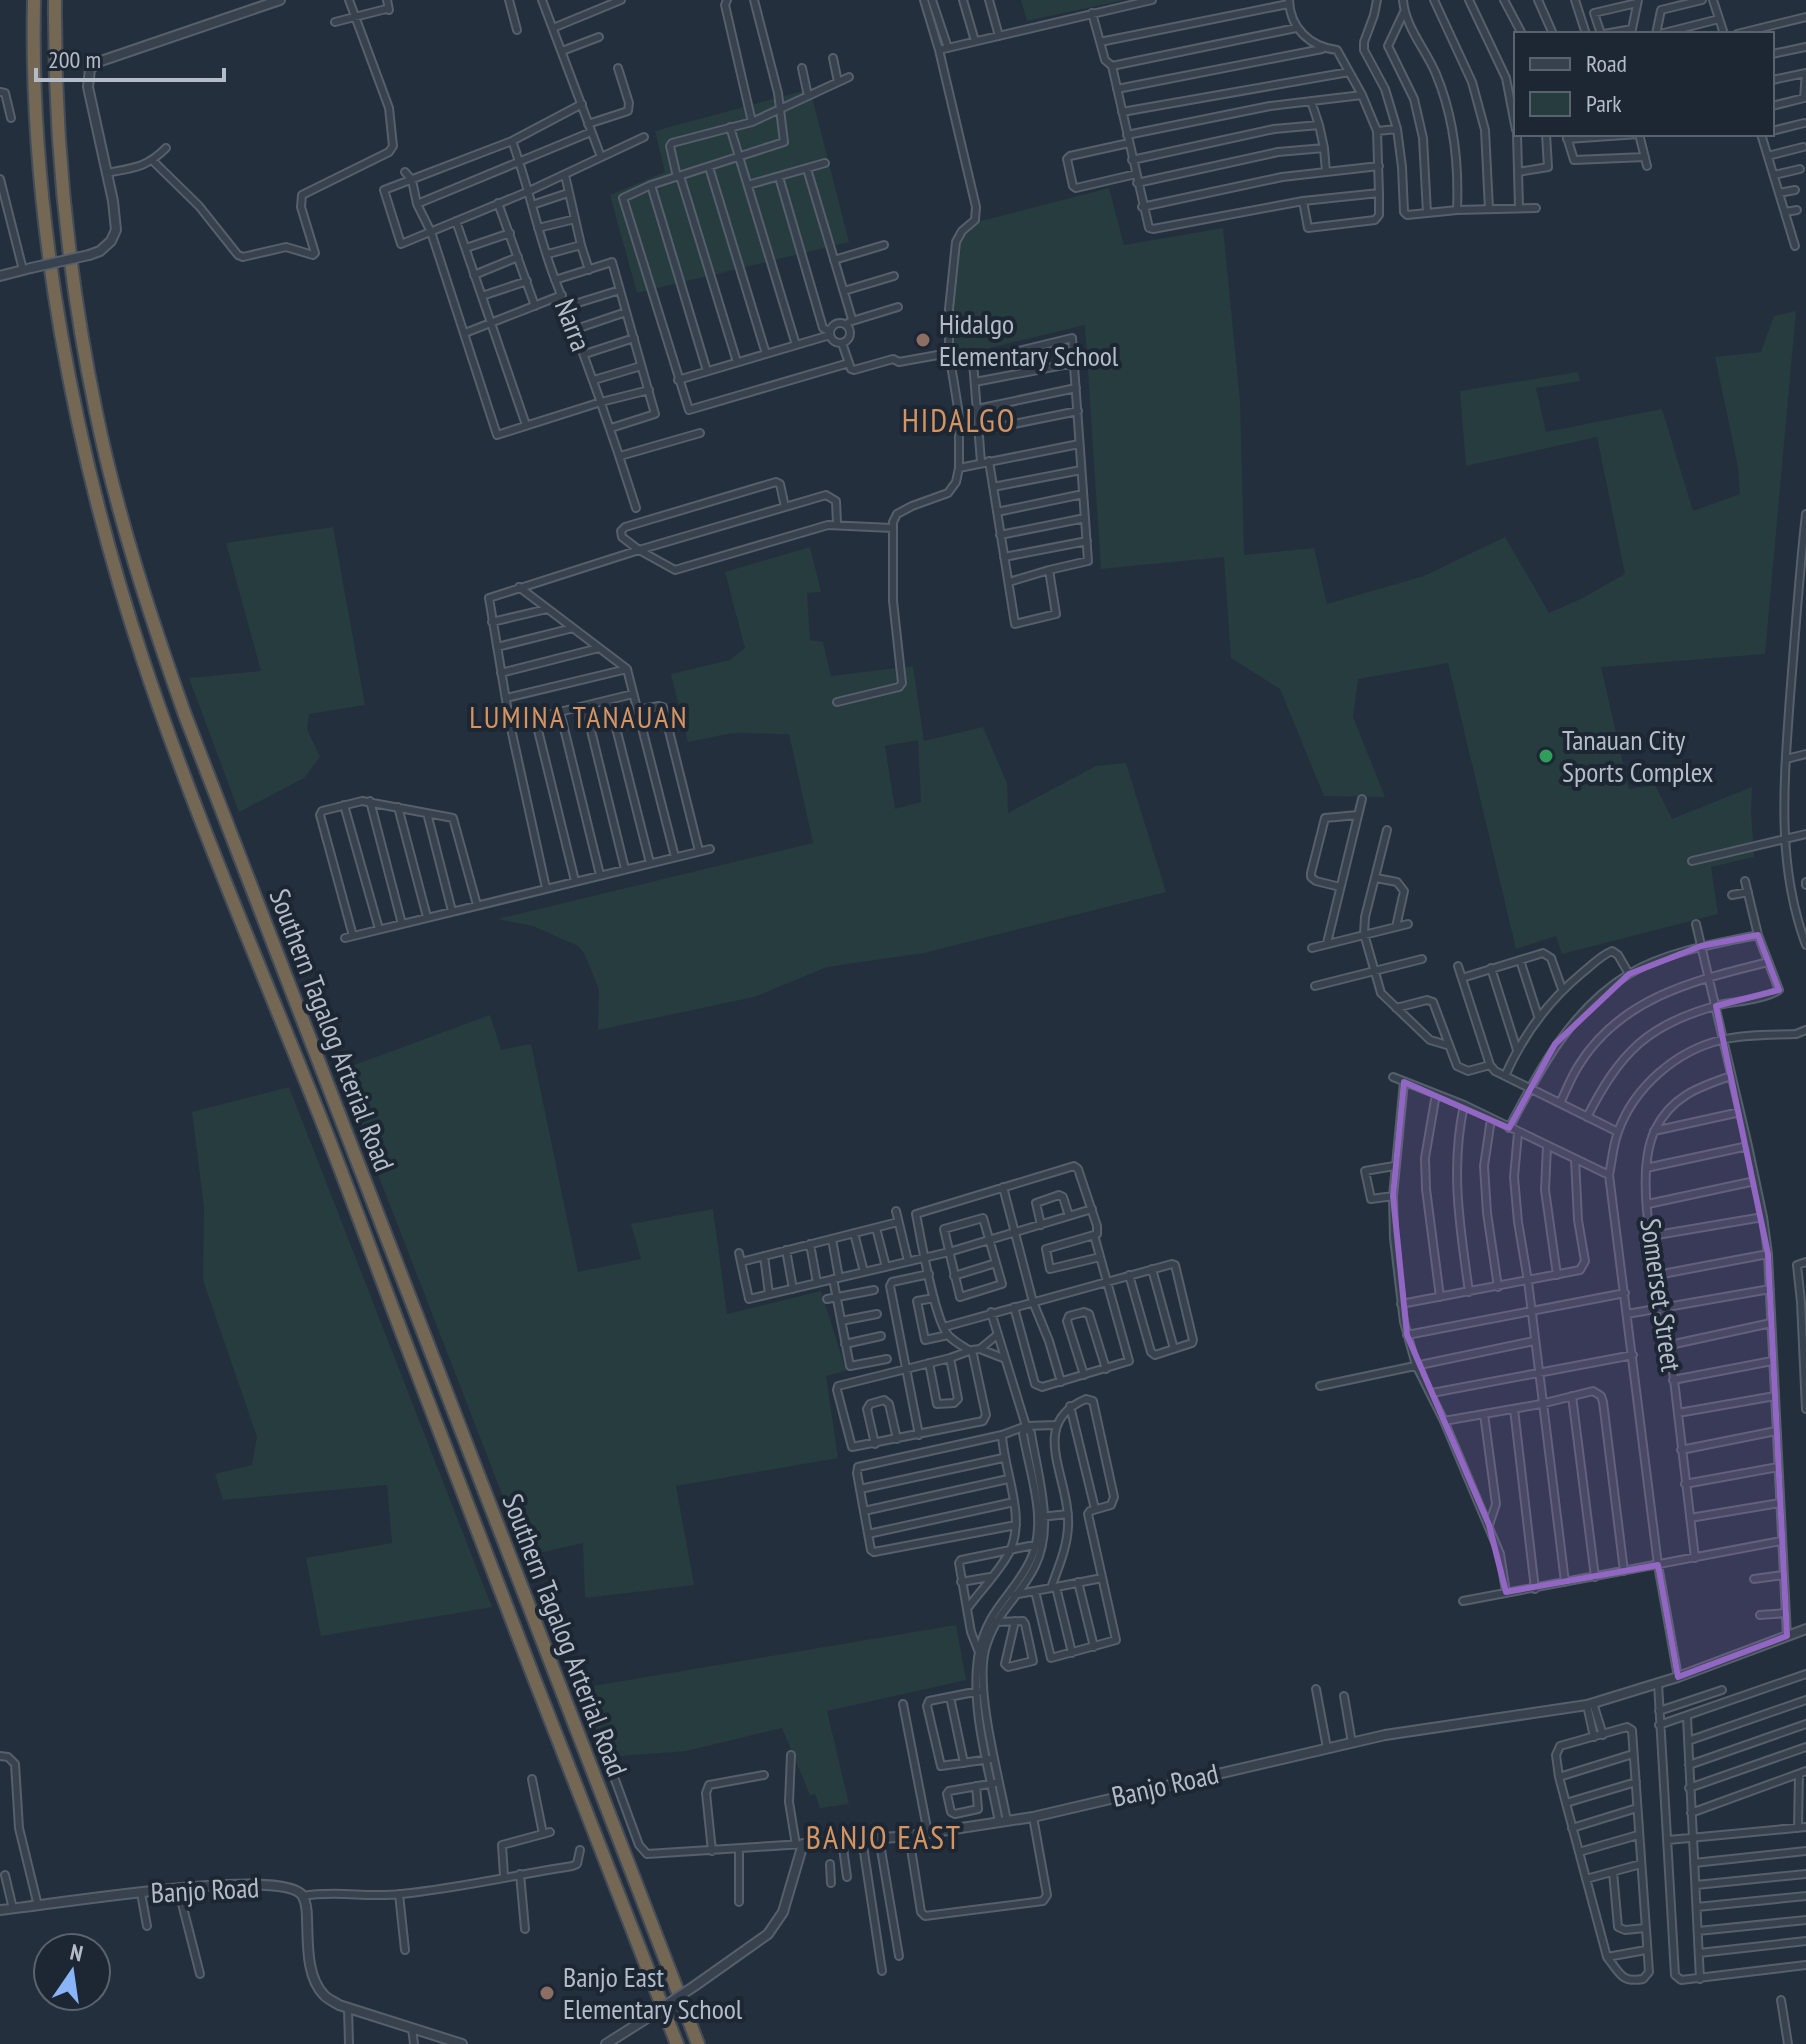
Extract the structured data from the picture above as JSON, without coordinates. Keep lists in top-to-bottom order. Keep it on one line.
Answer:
{"streets":{"highway":["Southern Tagalog Arterial Road"],"street":["Narra","Somerset Street","Banjo Road"]},"districts":["HIDALGO","LUMINA TANAUAN","BANJO EAST"],"places":["Hidalgo Elementary School","Tanauan City Sports Complex","Banjo East Elementary School"],"legend":["Road","Park"],"scale_bar":"200 m","north":"top"}
